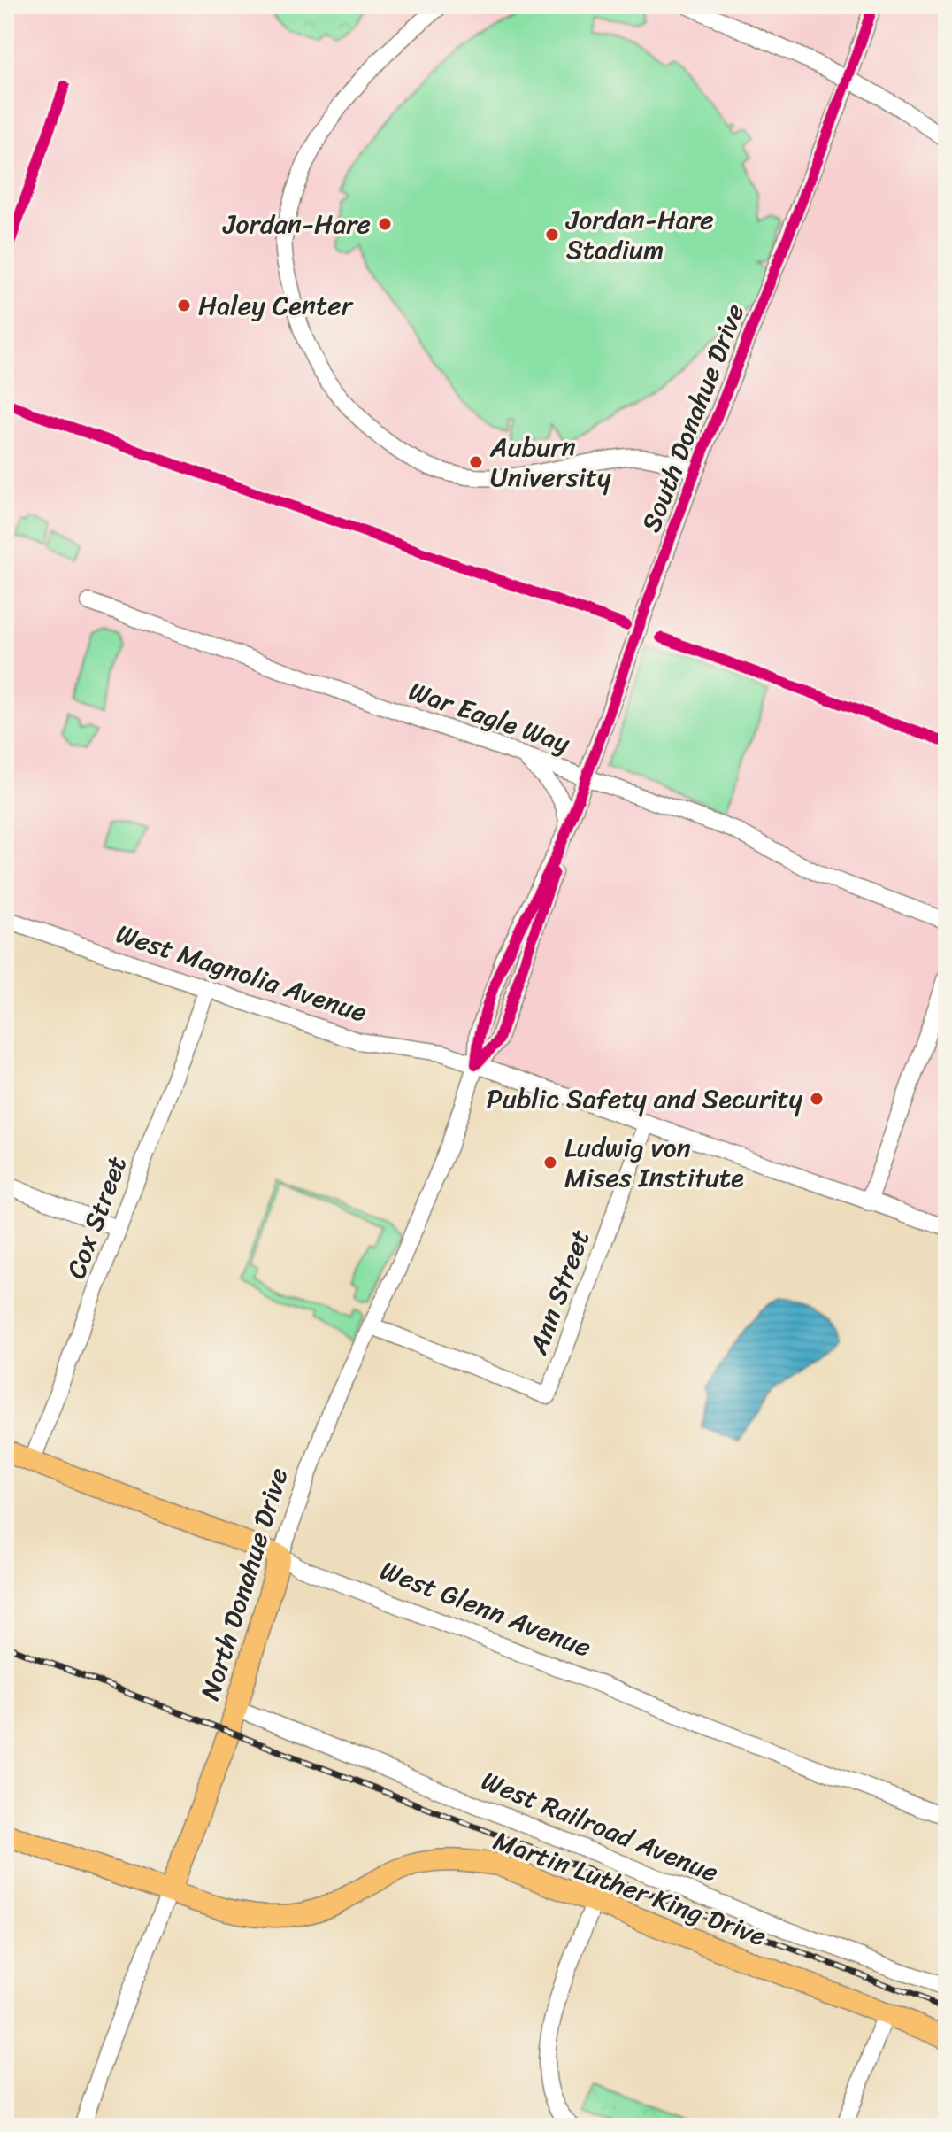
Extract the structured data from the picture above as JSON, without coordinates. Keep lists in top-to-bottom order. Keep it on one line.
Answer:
{"streets":{"main road":["North Donahue Drive","West Glenn Avenue","Martin Luther King Drive"],"street":["South Donahue Drive","War Eagle Way","West Magnolia Avenue","Cox Street","Ann Street","West Railroad Avenue"]},"crossings":[["South Donahue Drive","War Eagle Way"],["South Donahue Drive","West Magnolia Avenue"],["South Donahue Drive","North Donahue Drive"],["West Magnolia Avenue","Cox Street"],["West Magnolia Avenue","Ann Street"],["West Magnolia Avenue","North Donahue Drive"],["Cox Street","West Glenn Avenue"],["Ann Street","North Donahue Drive"],["North Donahue Drive","West Glenn Avenue"],["North Donahue Drive","West Railroad Avenue"],["North Donahue Drive","Martin Luther King Drive"]],"places":["Jordan-Hare","Jordan-Hare Stadium","Haley Center","Auburn University","Public Safety and Security","Ludwig von Mises Institute"]}
